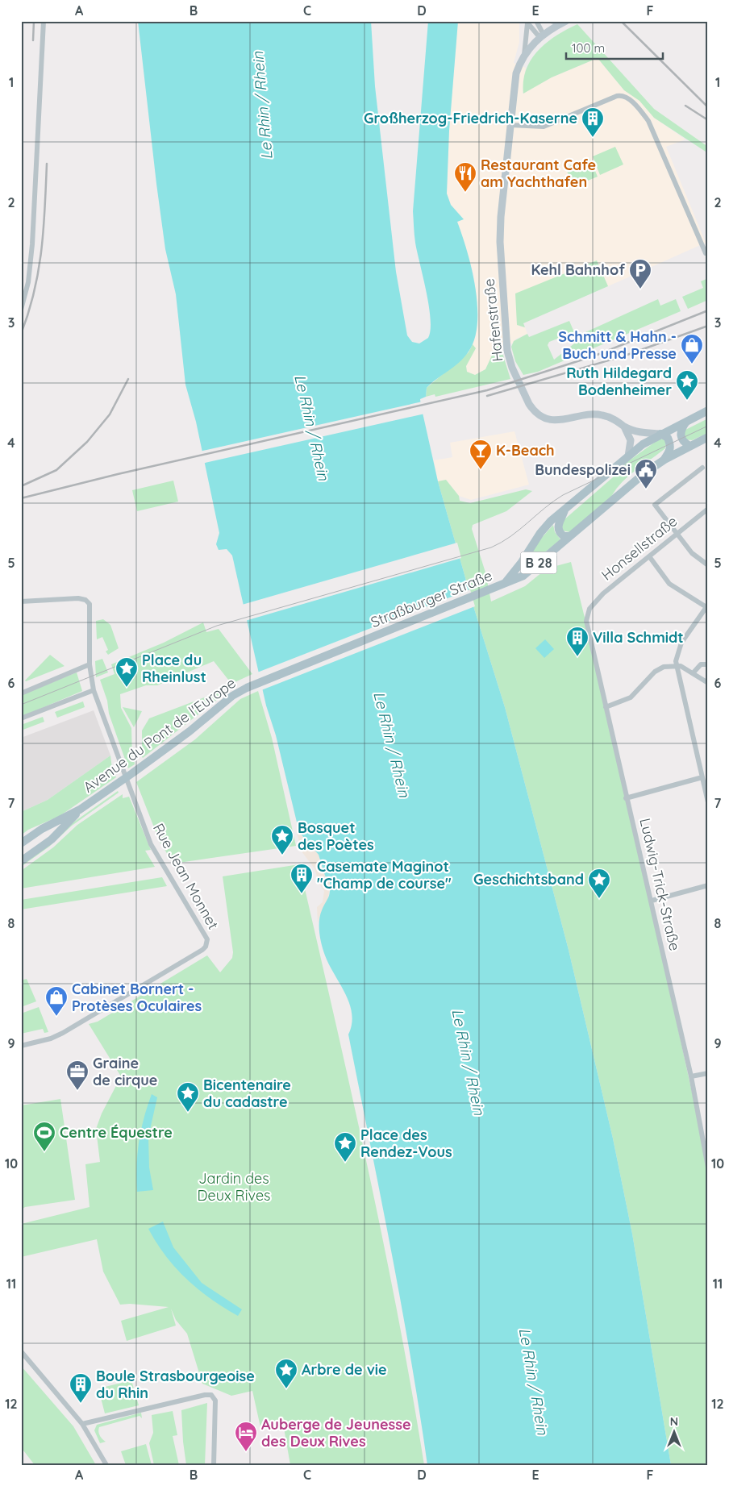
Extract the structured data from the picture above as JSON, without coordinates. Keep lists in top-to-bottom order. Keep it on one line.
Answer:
{"streets":{"main road":["B 28","Straßburger Straße","Avenue du Pont de l'Europe"],"street":["Hafenstraße","Honsellstraße","Rue Jean Monnet","Ludwig-Trick-Straße"]},"crossings":[["Hafenstraße","Straßburger Straße"],["Honsellstraße","Ludwig-Trick-Straße"],["Straßburger Straße","Avenue du Pont de l'Europe"]],"water":["Le Rhin / Rhein"],"parks":["Jardin des Deux Rives"],"places":{"building":["Großherzog-Friedrich-Kaserne","Villa Schmidt","Casemate Maginot \"Champ de course\"","Boule Strasbourgeoise du Rhin"],"restaurant":["Restaurant Cafe am Yachthafen"],"parking":["Kehl Bahnhof"],"shop":["Schmitt & Hahn - Buch und Presse","Cabinet Bornert - Protèses Oculaires"],"place":["Ruth Hildegard Bodenheimer","Place du Rheinlust","Bosquet des Poètes","Geschichtsband","Bicentenaire du cadastre","Place des Rendez-Vous","Arbre de vie"],"bar":["K-Beach"],"public building":["Bundespolizei"],"office":["Graine de cirque"],"sports":["Centre Équestre"],"hotel":["Auberge de Jeunesse des Deux Rives"]},"scale_bar":"100 m","north":"top","grid":{"columns":["A","B","C","D","E","F"],"rows":["1","2","3","4","5","6","7","8","9","10","11","12"]}}
